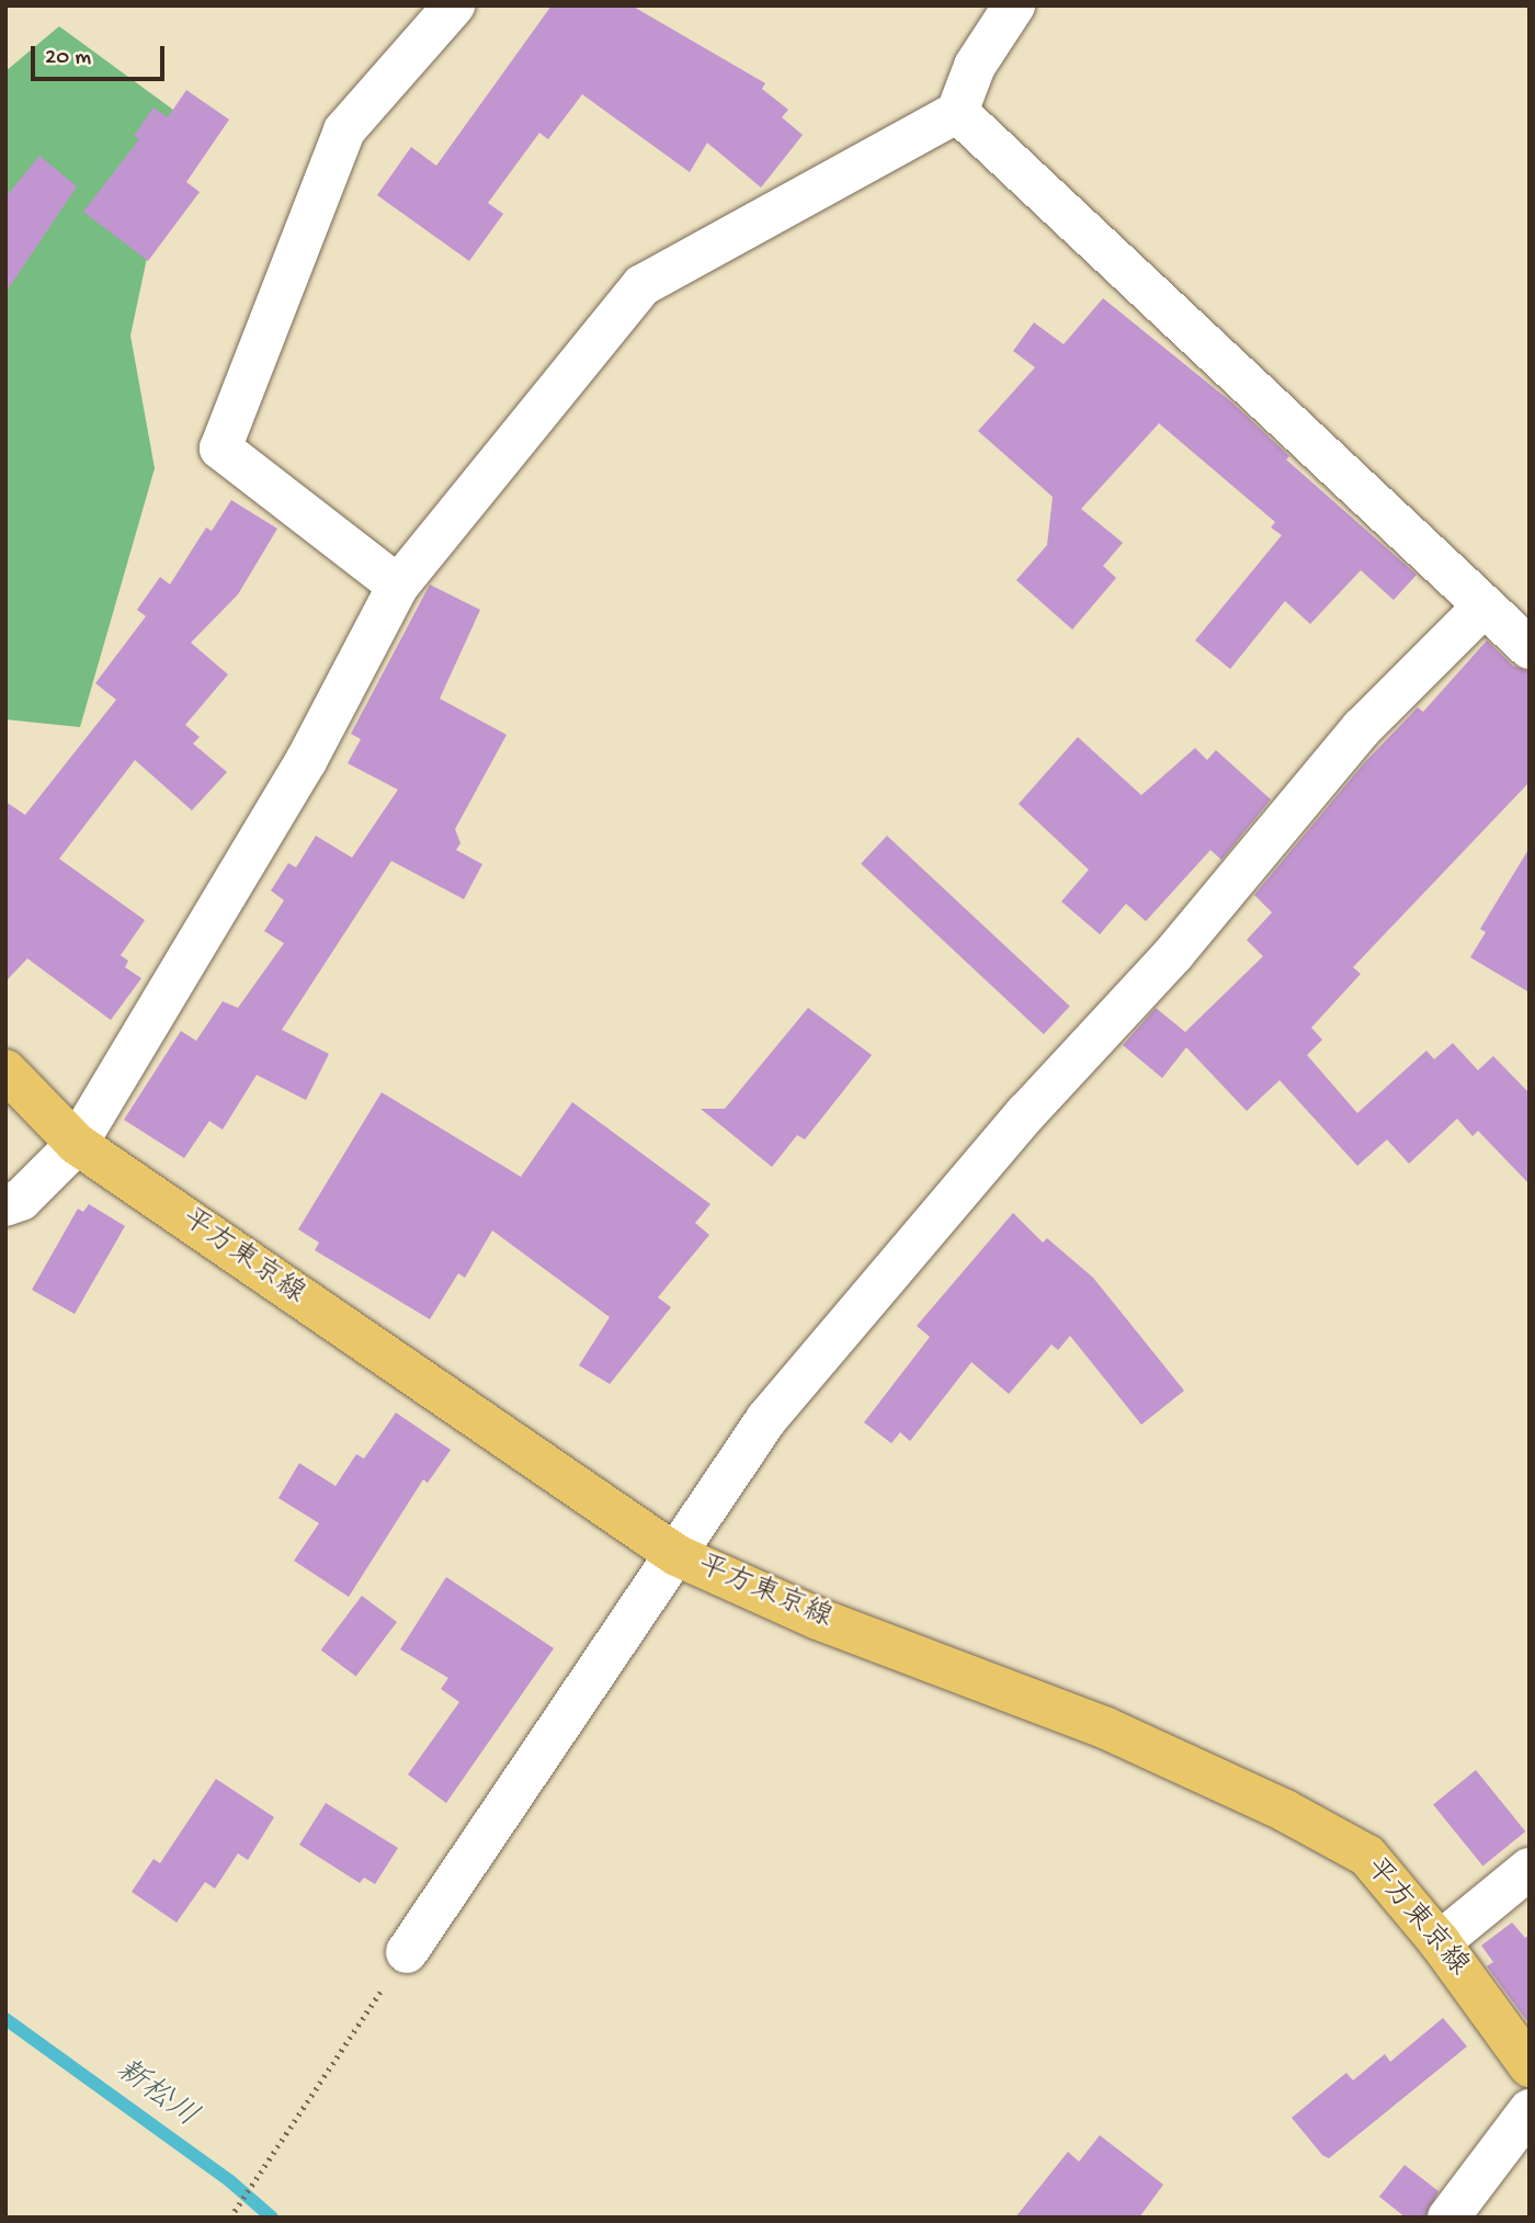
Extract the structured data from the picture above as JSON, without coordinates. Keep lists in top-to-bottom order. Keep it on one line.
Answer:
{"streets":{"main road":["平方東京線"]},"water":["新松川"],"scale_bar":"20 m"}
